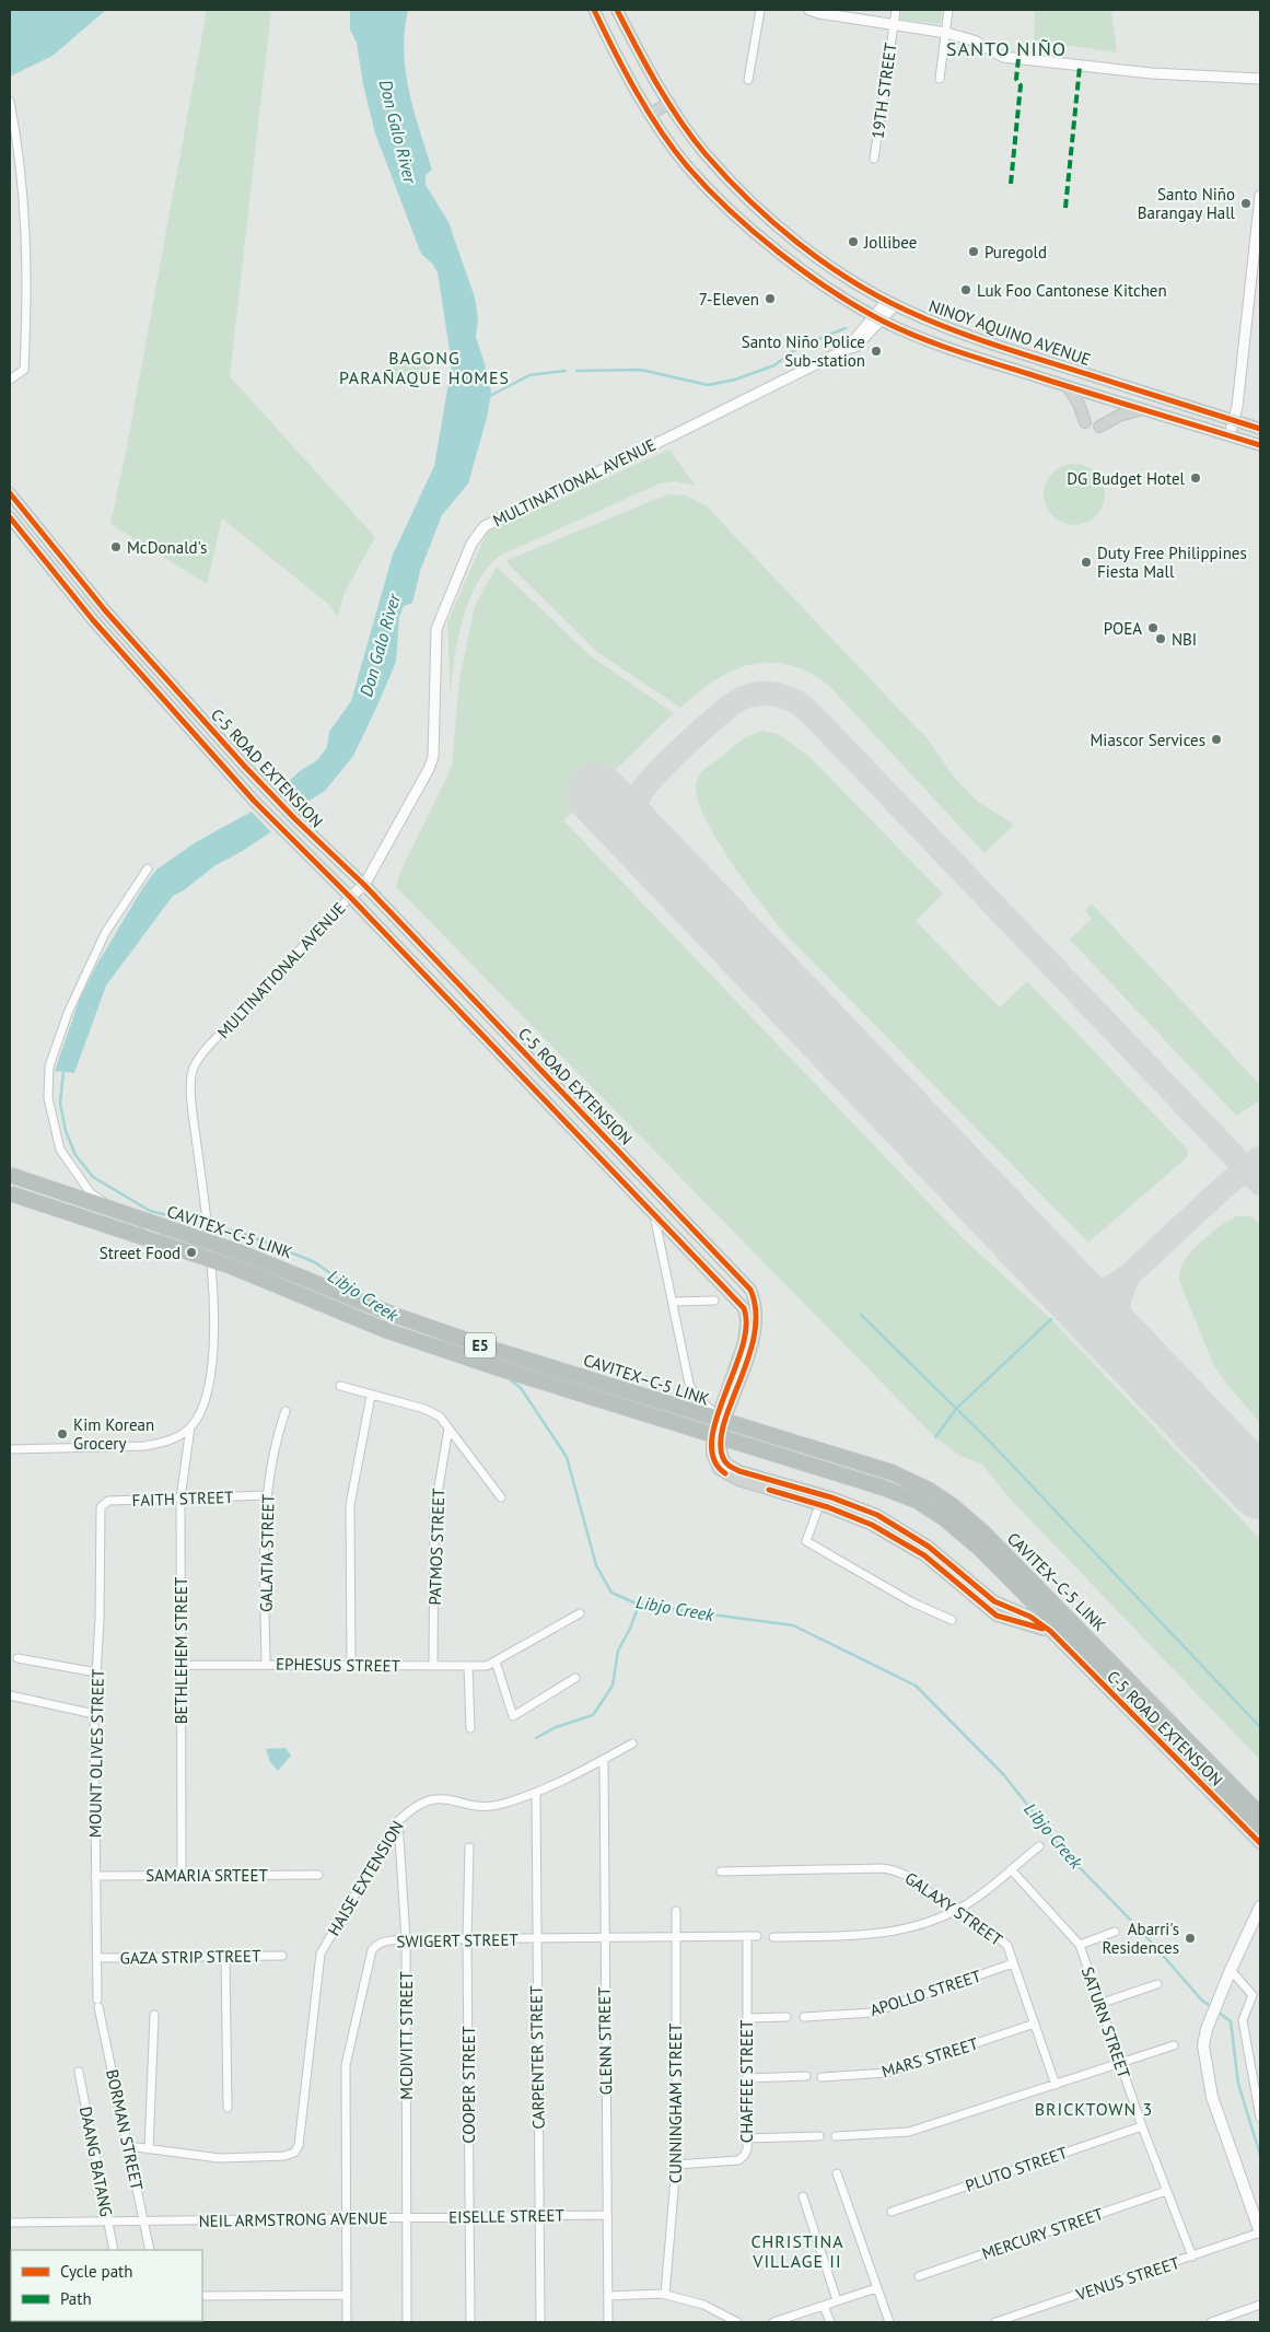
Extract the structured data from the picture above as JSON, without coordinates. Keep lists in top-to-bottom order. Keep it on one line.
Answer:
{"streets":{"highway":["CAVITEX–C-5 LINK","E5"],"main road":["NINOY AQUINO AVENUE","C-5 ROAD EXTENSION"],"street":["19TH STREET","MULTINATIONAL AVENUE","FAITH STREET","PATMOS STREET","GALATIA STREET","BETHLEHEM STREET","EPHESUS STREET","MOUNT OLIVES STREET","SAMARIA SRTEET","HAISE EXTENSION","GALAXY STREET","SWIGERT STREET","GAZA STRIP STREET","APOLLO STREET","SATURN STREET","MCDIVITT STREET","GLENN STREET","CARPENTER STREET","MARS STREET","CHAFFEE STREET","COOPER STREET","CUNNINGHAM STREET","BORMAN STREET","DAANG BATANG","PLUTO STREET","EISELLE STREET","NEIL ARMSTRONG AVENUE","MERCURY STREET","VENUS STREET"]},"crossings":[["NINOY AQUINO AVENUE","MULTINATIONAL AVENUE"],["MULTINATIONAL AVENUE","C-5 ROAD EXTENSION"],["MULTINATIONAL AVENUE","BETHLEHEM STREET"],["FAITH STREET","GALATIA STREET"],["FAITH STREET","BETHLEHEM STREET"],["FAITH STREET","MOUNT OLIVES STREET"],["PATMOS STREET","EPHESUS STREET"],["GALATIA STREET","EPHESUS STREET"],["BETHLEHEM STREET","EPHESUS STREET"],["BETHLEHEM STREET","SAMARIA SRTEET"],["MOUNT OLIVES STREET","SAMARIA SRTEET"],["MOUNT OLIVES STREET","GAZA STRIP STREET"],["MOUNT OLIVES STREET","BORMAN STREET"],["HAISE EXTENSION","MCDIVITT STREET"],["HAISE EXTENSION","GLENN STREET"],["HAISE EXTENSION","CARPENTER STREET"],["GALAXY STREET","APOLLO STREET"],["GALAXY STREET","MARS STREET"],["SWIGERT STREET","MCDIVITT STREET"],["SWIGERT STREET","GLENN STREET"],["SWIGERT STREET","CARPENTER STREET"],["SWIGERT STREET","CHAFFEE STREET"],["SWIGERT STREET","COOPER STREET"],["SWIGERT STREET","CUNNINGHAM STREET"],["SWIGERT STREET","NEIL ARMSTRONG AVENUE"],["SATURN STREET","PLUTO STREET"],["SATURN STREET","MERCURY STREET"],["SATURN STREET","VENUS STREET"],["MCDIVITT STREET","EISELLE STREET"],["MCDIVITT STREET","NEIL ARMSTRONG AVENUE"],["GLENN STREET","EISELLE STREET"],["CARPENTER STREET","EISELLE STREET"],["CHAFFEE STREET","CUNNINGHAM STREET"],["COOPER STREET","EISELLE STREET"],["BORMAN STREET","NEIL ARMSTRONG AVENUE"],["DAANG BATANG","NEIL ARMSTRONG AVENUE"],["EISELLE STREET","NEIL ARMSTRONG AVENUE"]],"districts":["SANTO NIÑO","BAGONG PARAÑAQUE HOMES","BRICKTOWN 3","CHRISTINA VILLAGE II"],"water":["Don Galo River","Libjo Creek"],"places":["Santo Niño Barangay Hall","Jollibee","Puregold","Luk Foo Cantonese Kitchen","7-Eleven","Santo Niño Police Sub-station","DG Budget Hotel","McDonald's","Duty Free Philippines Fiesta Mall","POEA","NBI","Miascor Services","Street Food","Kim Korean Grocery","Abarri's Residences"],"legend":["Cycle path","Path"]}
